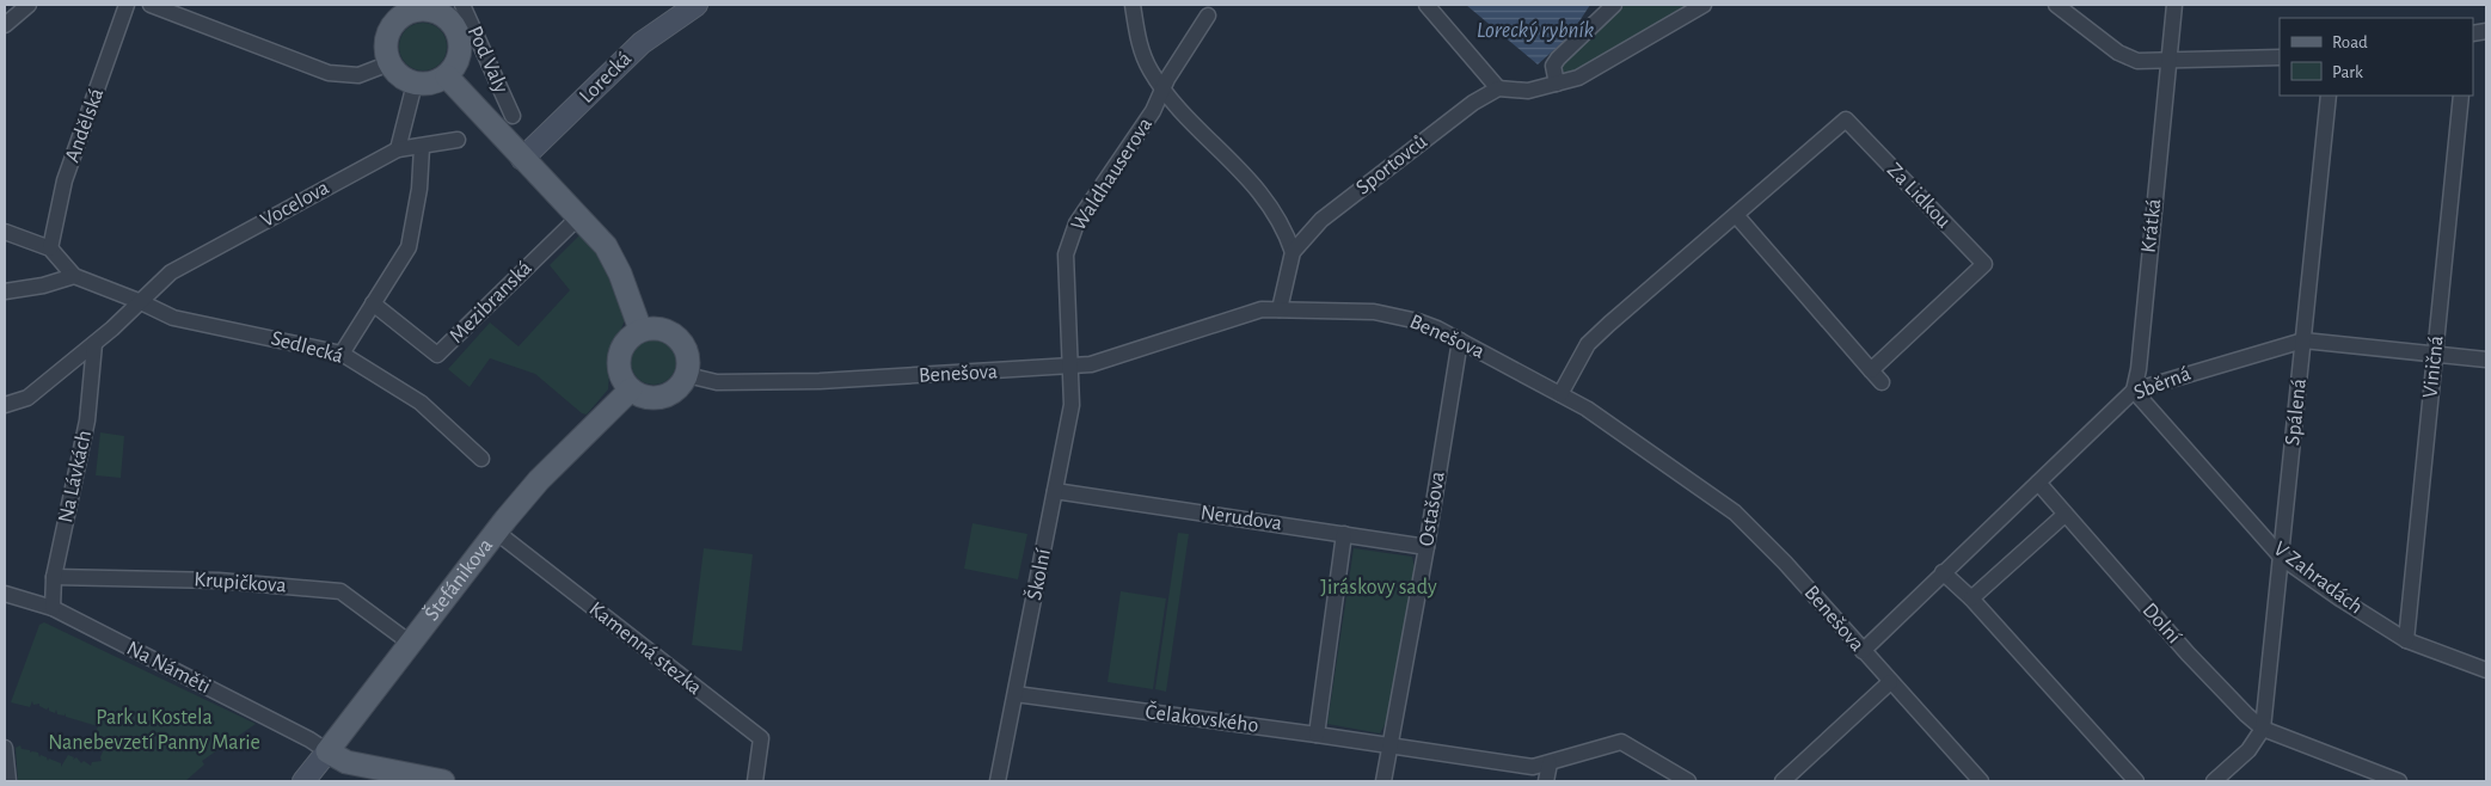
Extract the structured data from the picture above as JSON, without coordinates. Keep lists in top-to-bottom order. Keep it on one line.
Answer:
{"streets":{"main road":["Štefánikova"],"street":["Pod Valy","Lorecká","Andělská","Sportovců","Waldhauserova","Za Lidkou","Vocelova","Krátká","Mezibranská","Benešova","Sedlecká","Viničná","Sběrná","Spálená","Na Lávkách","Ostašova","Nerudova","Školní","V Zahradách","Krupičkova","Dolní","Kamenná stezka","Na Náměti","Čelakovského"]},"crossings":[["Sportovců","Waldhauserova"],["Sportovců","Benešova"],["Waldhauserova","Benešova"],["Waldhauserova","Školní"],["Za Lidkou","Benešova"],["Vocelova","Sedlecká"],["Vocelova","Na Lávkách"],["Krátká","Sběrná"],["Krátká","V Zahradách"],["Benešova","Sběrná"],["Benešova","Ostašova"],["Benešova","Školní"],["Benešova","Štefánikova"],["Viničná","Sběrná"],["Viničná","V Zahradách"],["Sběrná","Spálená"],["Sběrná","V Zahradách"],["Sběrná","Dolní"],["Spálená","V Zahradách"],["Spálená","Dolní"],["Na Lávkách","Krupičkova"],["Na Lávkách","Na Náměti"],["Ostašova","Nerudova"],["Ostašova","Čelakovského"],["Nerudova","Školní"],["Školní","Čelakovského"],["Štefánikova","Krupičkova"],["Štefánikova","Kamenná stezka"],["Štefánikova","Na Náměti"]],"water":["Lorecký rybník"],"parks":["Jiráskovy sady","Park u Kostela Nanebevzetí Panny Marie"],"legend":["Road","Park"]}
